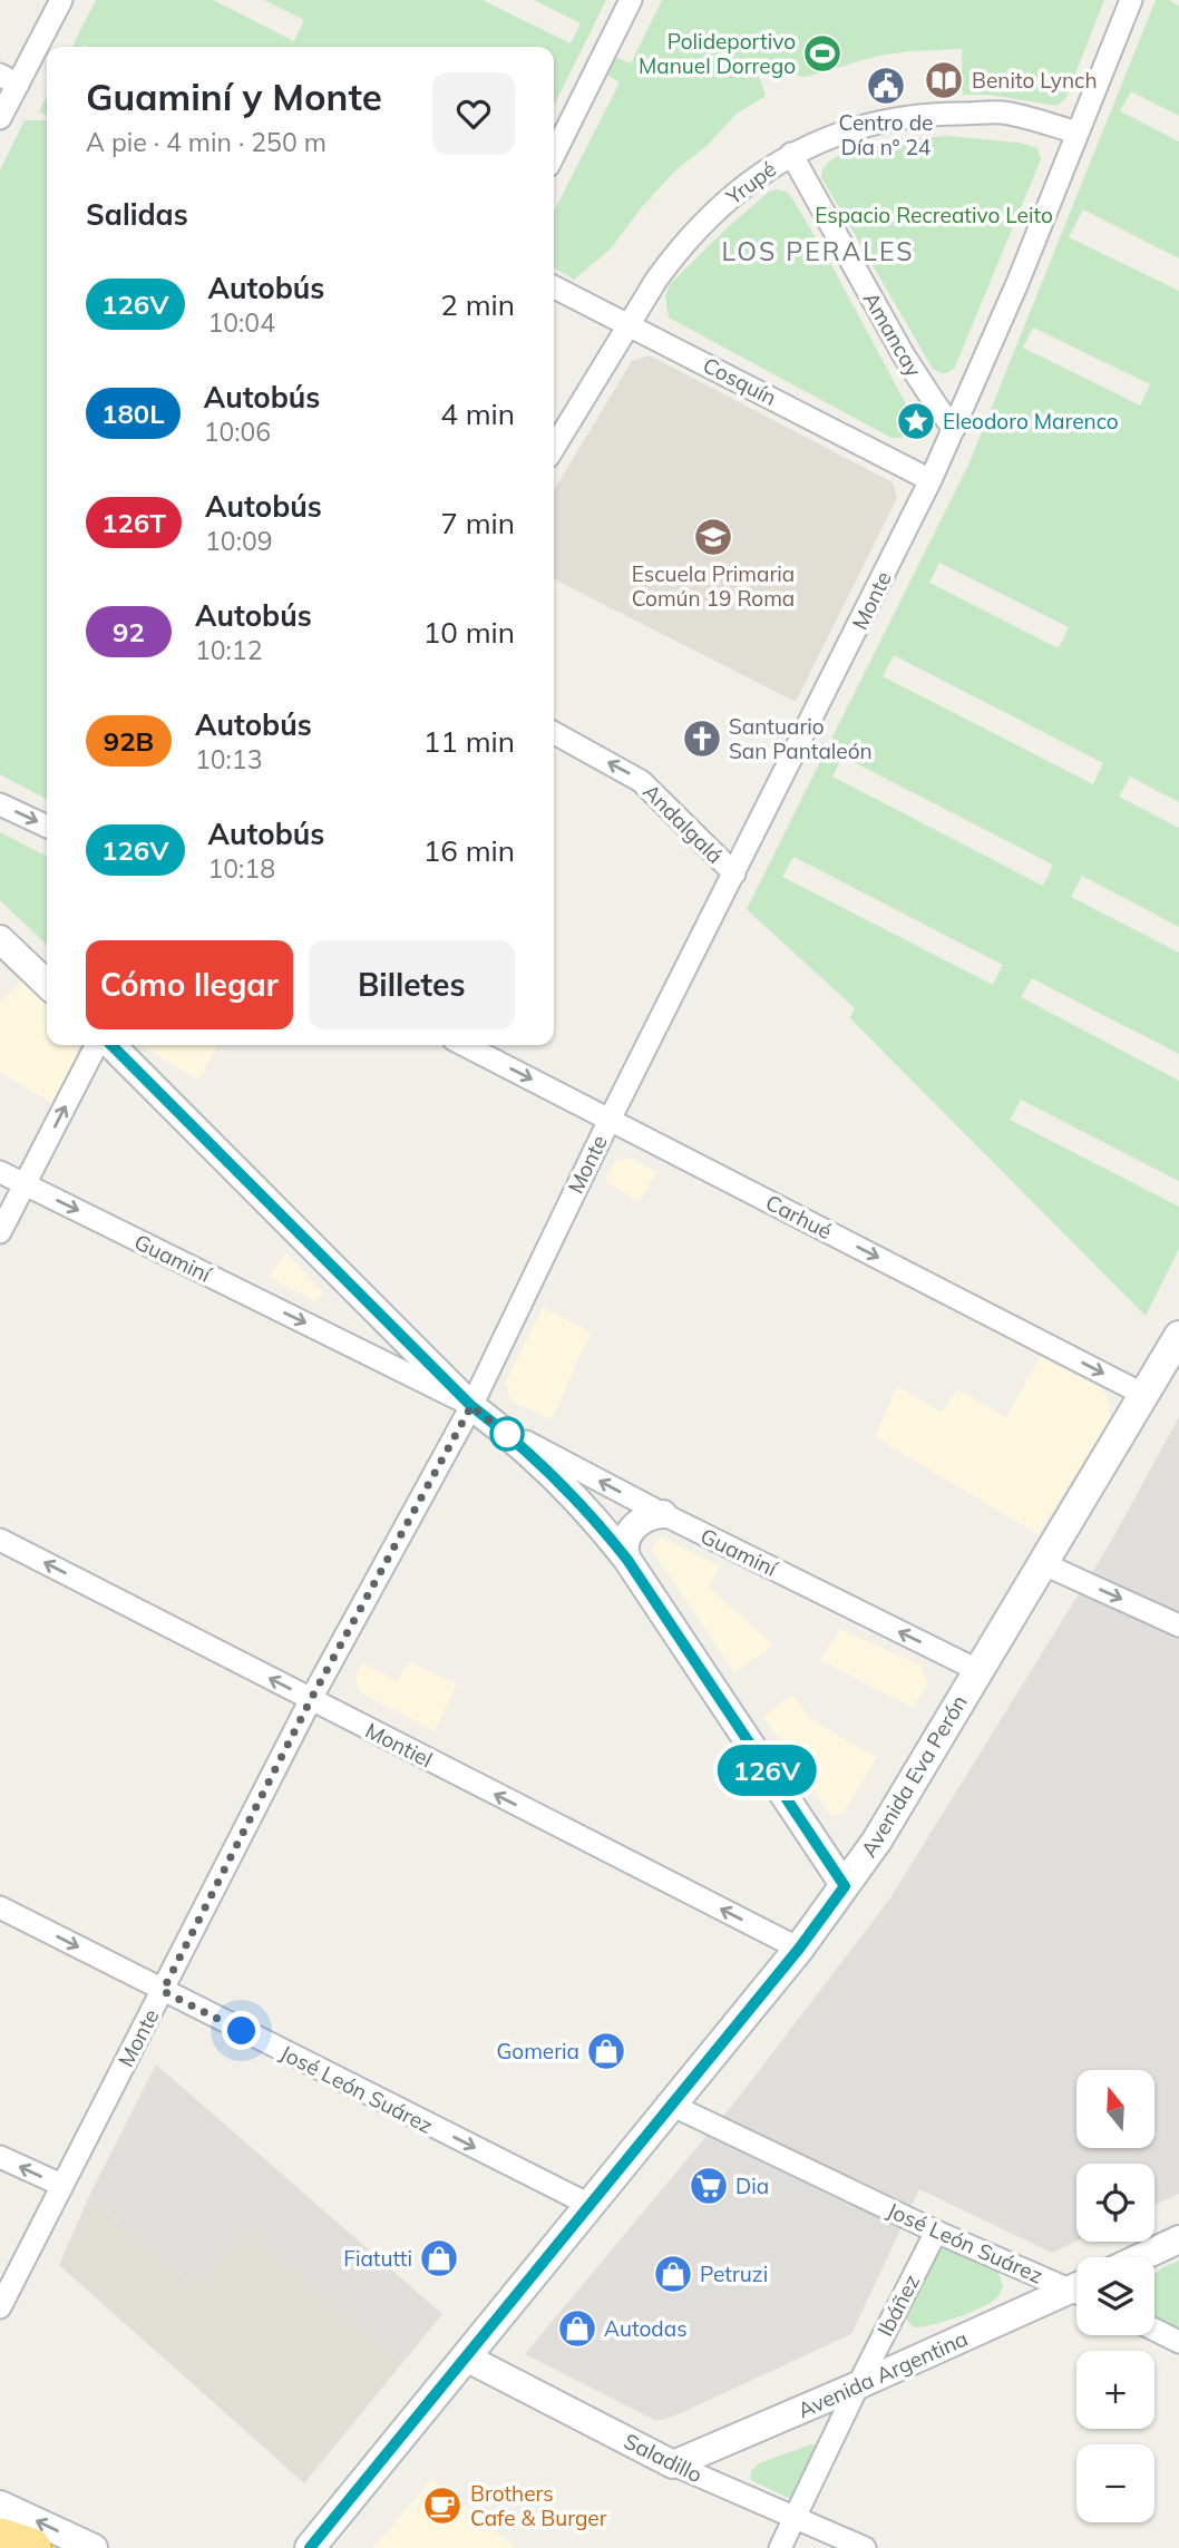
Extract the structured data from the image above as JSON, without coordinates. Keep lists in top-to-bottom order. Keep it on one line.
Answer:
{"streets":{"main road":["Avenida Eva Perón"],"street":["Yrupé","Amancay","Cosquín","Monte","Andalgalá","Carhué","Guaminí","Montiel","José León Suárez","Ibáñez","Avenida Argentina","Saladillo"]},"crossings":[["Yrupé","Amancay"],["Yrupé","Cosquín"],["Yrupé","Monte"],["Amancay","Monte"],["Cosquín","Monte"],["Monte","Andalgalá"],["Monte","Carhué"],["Monte","Guaminí"],["Monte","Montiel"],["Monte","José León Suárez"],["Carhué","Avenida Eva Perón"],["Guaminí","Avenida Eva Perón"],["Montiel","Avenida Eva Perón"],["Avenida Eva Perón","José León Suárez"],["Avenida Eva Perón","Saladillo"],["José León Suárez","Ibáñez"],["Ibáñez","Avenida Argentina"],["Ibáñez","Saladillo"],["Avenida Argentina","Saladillo"]],"one_way":["Andalgalá","Carhué","Montiel","José León Suárez"],"districts":["LOS PERALES"],"parks":["Espacio Recreativo Leito"],"places":{"sports":["Polideportivo Manuel Dorrego"],"library":["Benito Lynch"],"public building":["Centro de Día n° 24"],"place":["Eleodoro Marenco"],"school or university":["Escuela Primaria Común 19 Roma"],"church":["Santuario San Pantaleón"],"shop":["Gomeria","Fiatutti","Petruzi","Autodas"],"supermarket":["Dia"],"cafe":["Brothers Cafe & Burger"]},"lines":["bus line 126V"],"north":"top","page":{"on_map":"126V","heading":[["Guaminí y Monte","A pie · 4 min · 250 m"],"Salidas"],"list":[{"mark":"126V","name":"Autobús","note":"10:04","value":"2 min"},{"mark":"180L","name":"Autobús","note":"10:06","value":"4 min"},{"mark":"126T","name":"Autobús","note":"10:09","value":"7 min"},{"mark":"92","name":"Autobús","note":"10:12","value":"10 min"},{"mark":"92B","name":"Autobús","note":"10:13","value":"11 min"},{"mark":"126V","name":"Autobús","note":"10:18","value":"16 min"}],"buttons":["Cómo llegar","Billetes"],"map_buttons":["+","−"]}}
